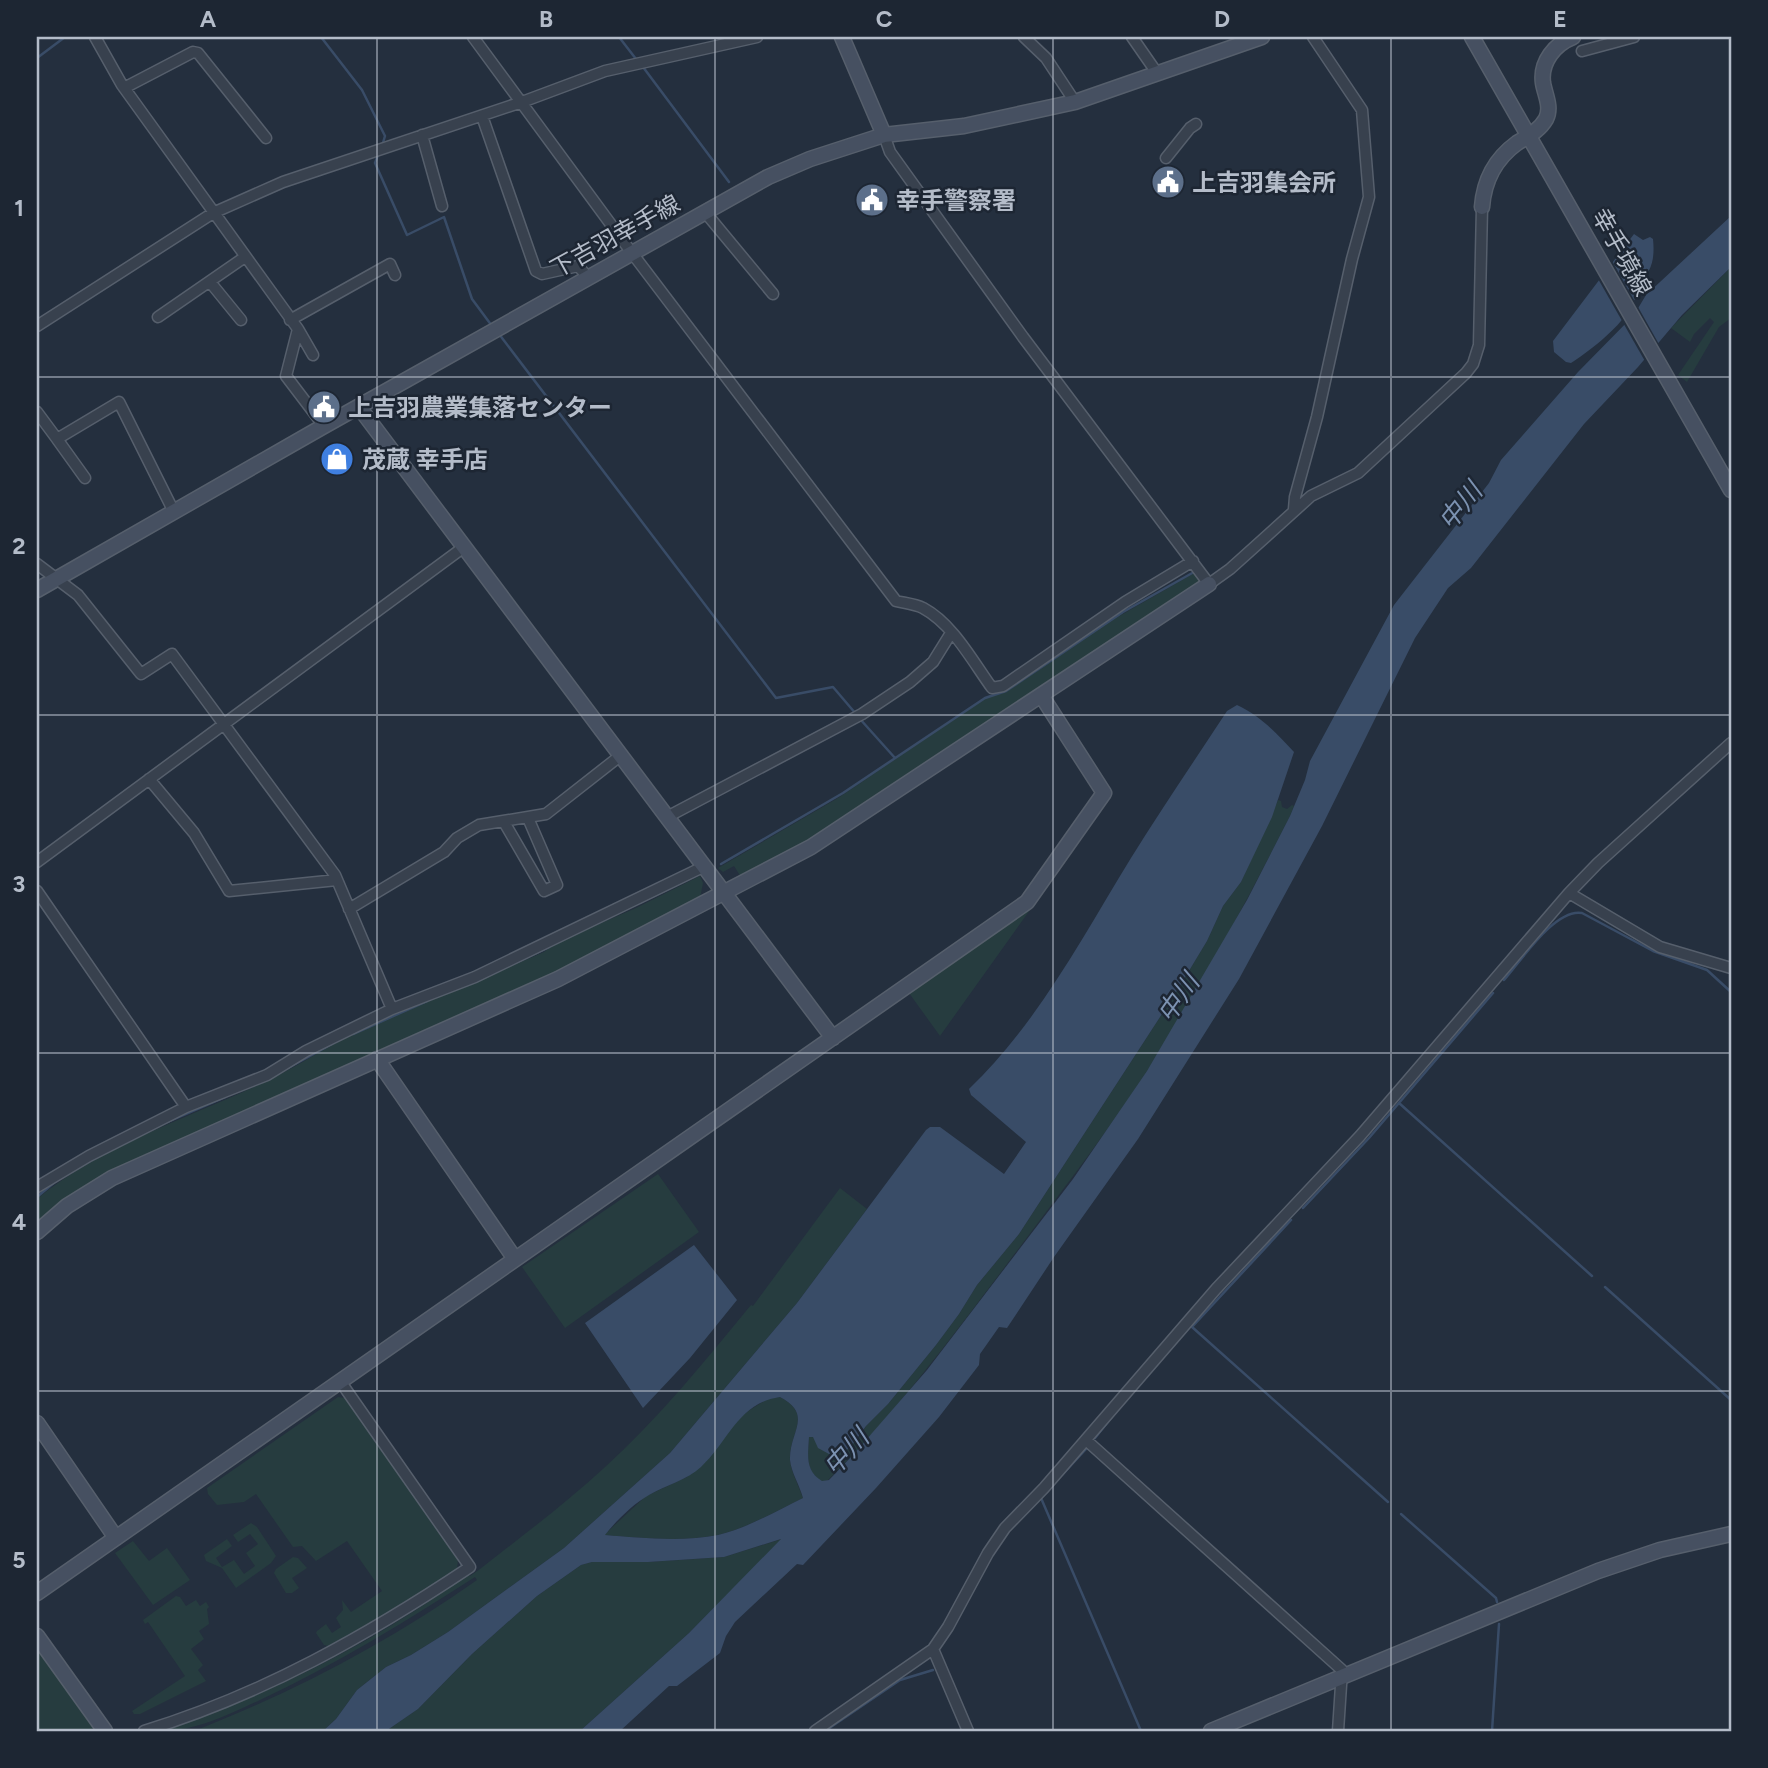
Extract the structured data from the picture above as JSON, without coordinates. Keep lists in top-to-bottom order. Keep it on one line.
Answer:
{"streets":{"street":["下吉羽幸手線","幸手境線"]},"water":["中川"],"places":{"public building":["上吉羽集会所","幸手警察署","上吉羽農業集落センター"],"shop":["茂蔵 幸手店"]},"grid":{"columns":["A","B","C","D","E"],"rows":["1","2","3","4","5"]}}
